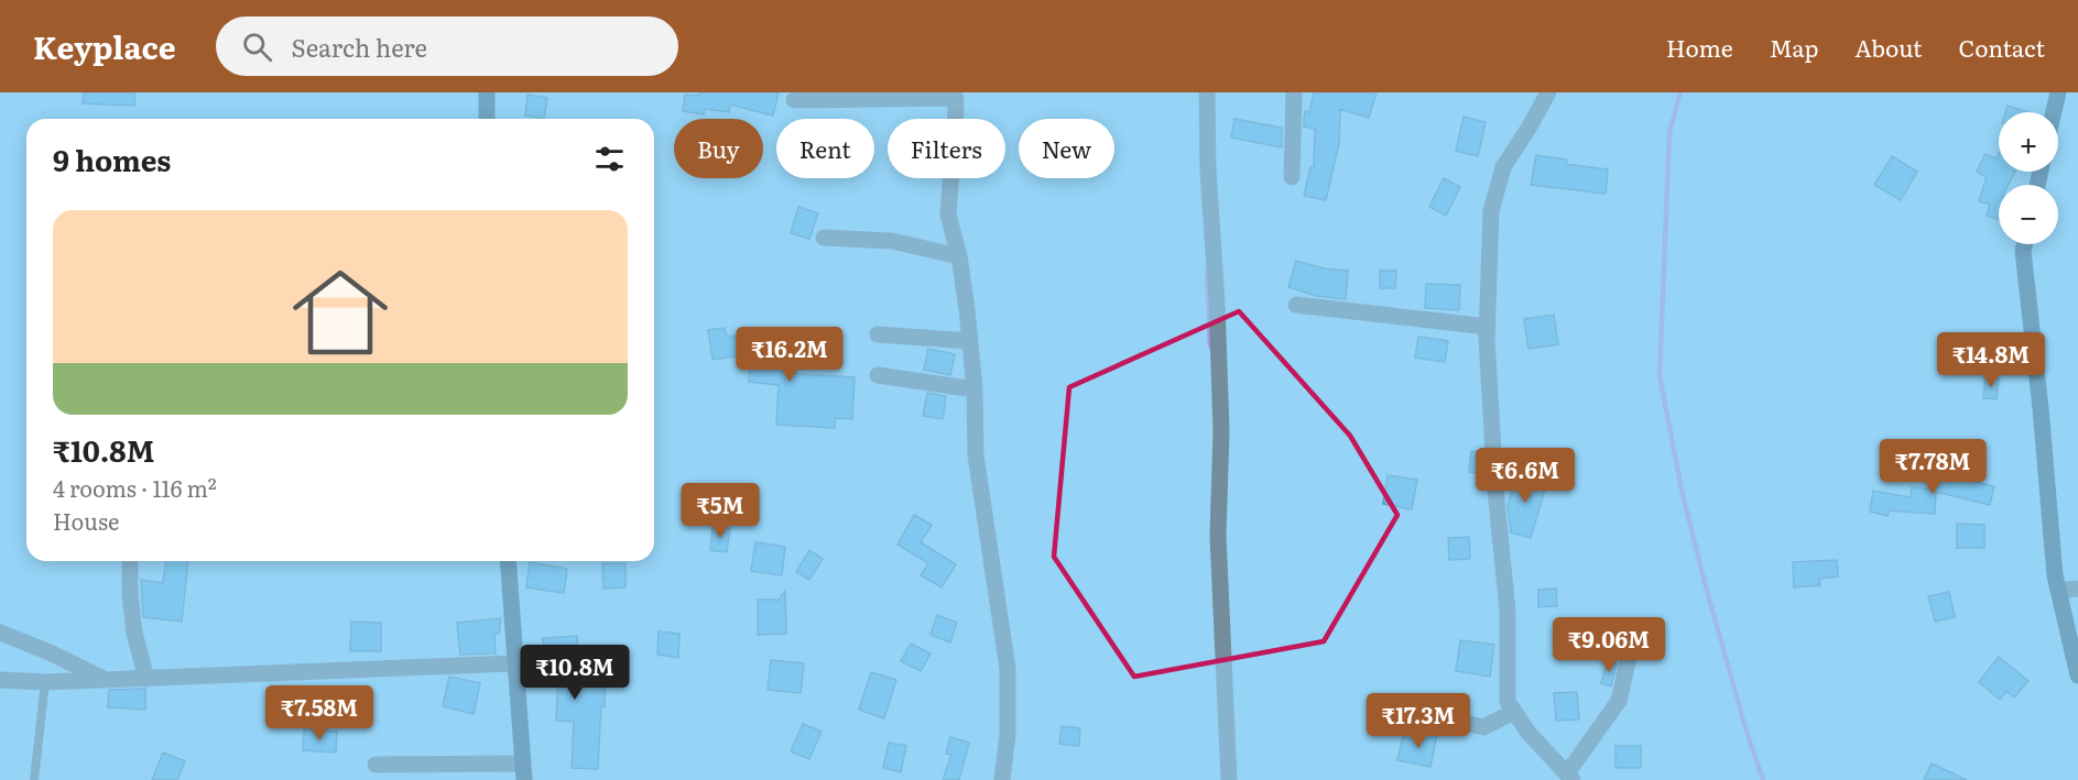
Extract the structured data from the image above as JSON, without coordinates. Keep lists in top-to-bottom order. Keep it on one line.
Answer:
{"page":{"header":"Keyplace","search":"Search here","nav":["Home","Map","About","Contact"],"map_buttons":["+","−"],"chip":["Buy","Rent","Filters","New"],"heading":"9 homes","list":[{"name":"₹10.8M","note":"4 rooms · 116 m² · House"}],"price":["₹16.2M","₹14.8M","₹7.78M","₹6.6M","₹5M","₹9.06M","₹10.8M","₹7.58M","₹17.3M"]}}
